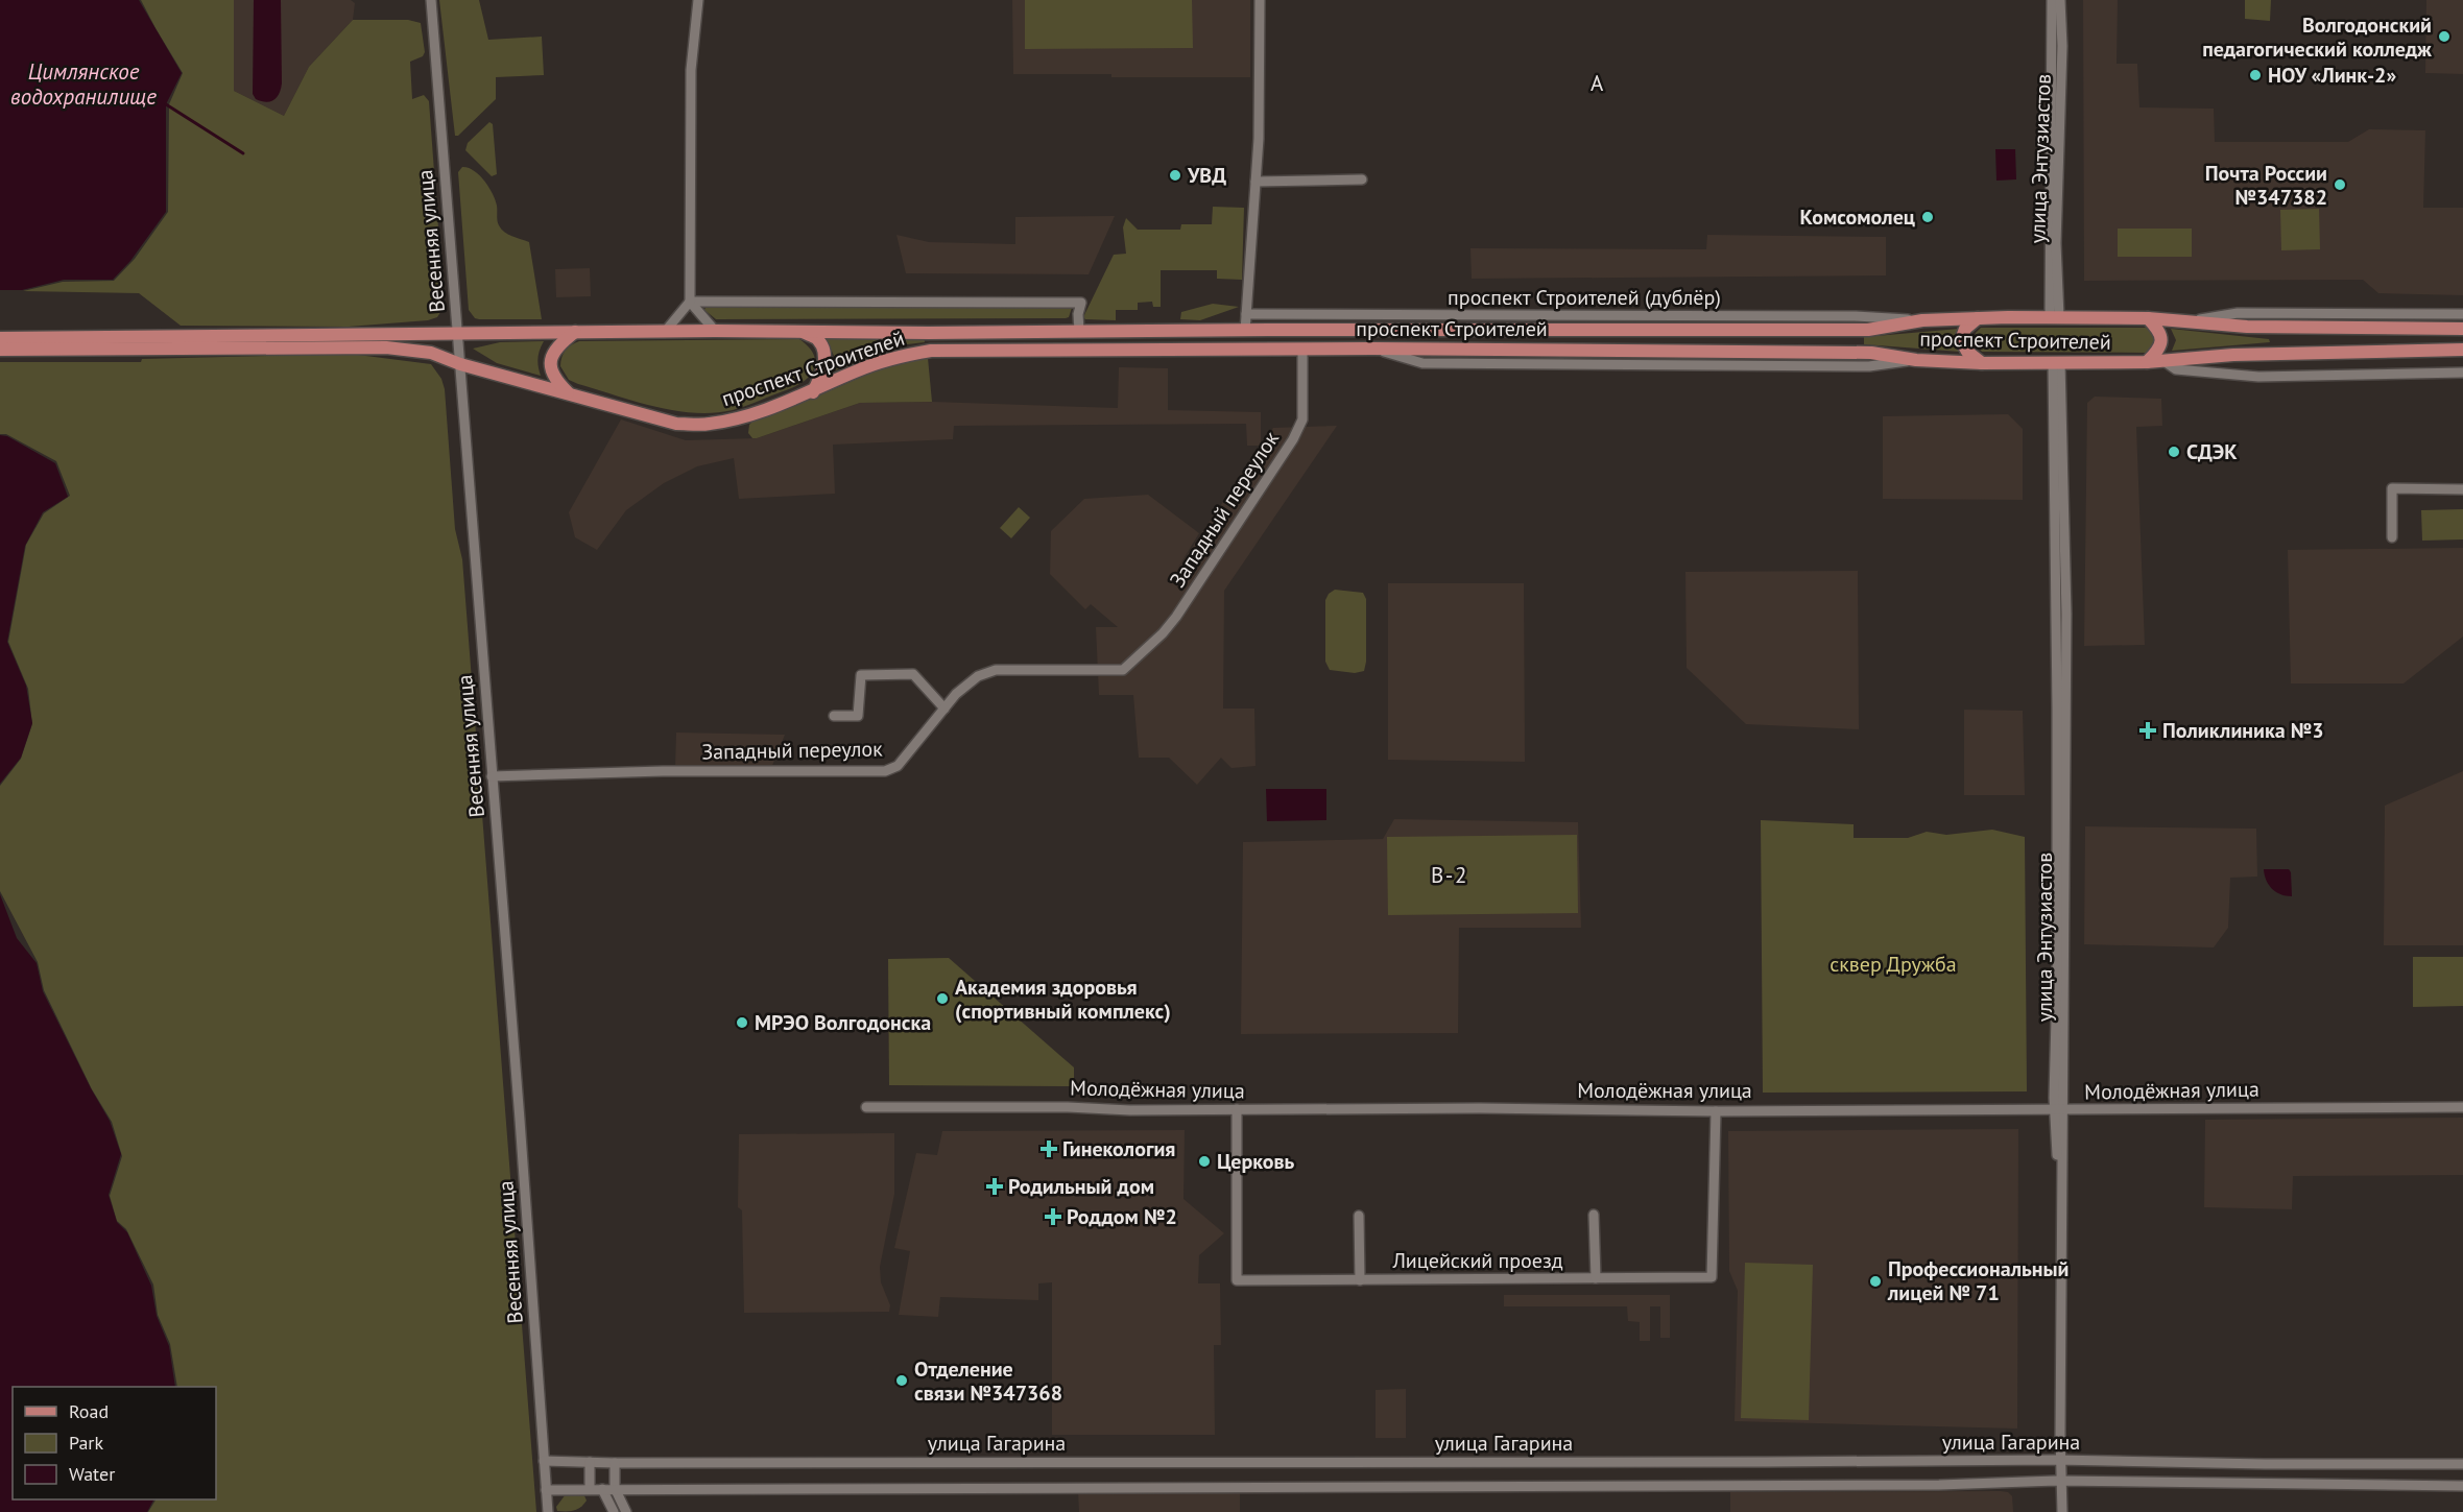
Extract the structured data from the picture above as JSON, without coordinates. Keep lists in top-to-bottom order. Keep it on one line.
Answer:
{"streets":{"main road":["проспект Строителей"],"street":["улица Энтузиастов","Весенняя улица","проспект Строителей (дублёр)","Западный переулок","Молодёжная улица","Лицейский проезд","улица Гагарина"]},"crossings":[["улица Энтузиастов","проспект Строителей"],["Весенняя улица","проспект Строителей"],["Весенняя улица","Западный переулок"],["Весенняя улица","улица Гагарина"],["проспект Строителей (дублёр)","проспект Строителей"],["проспект Строителей","Западный переулок"],["Молодёжная улица","Лицейский проезд"]],"districts":["А","В-2"],"water":["Цимлянское водохранилище"],"parks":["сквер Дружба"],"places":{"other":["Волгодонский педагогический колледж","НОУ «Линк-2»","УВД","Почта России №347382","Комсомолец","СДЭК","Академия здоровья (спортивный комплекс)","МРЭО Волгодонска","Церковь","Профессиональный лицей № 71","Отделение связи №347368"],"health":["Поликлиника №3","Гинекология","Родильный дом","Роддом №2"]},"legend":["Road","Park","Water"]}
